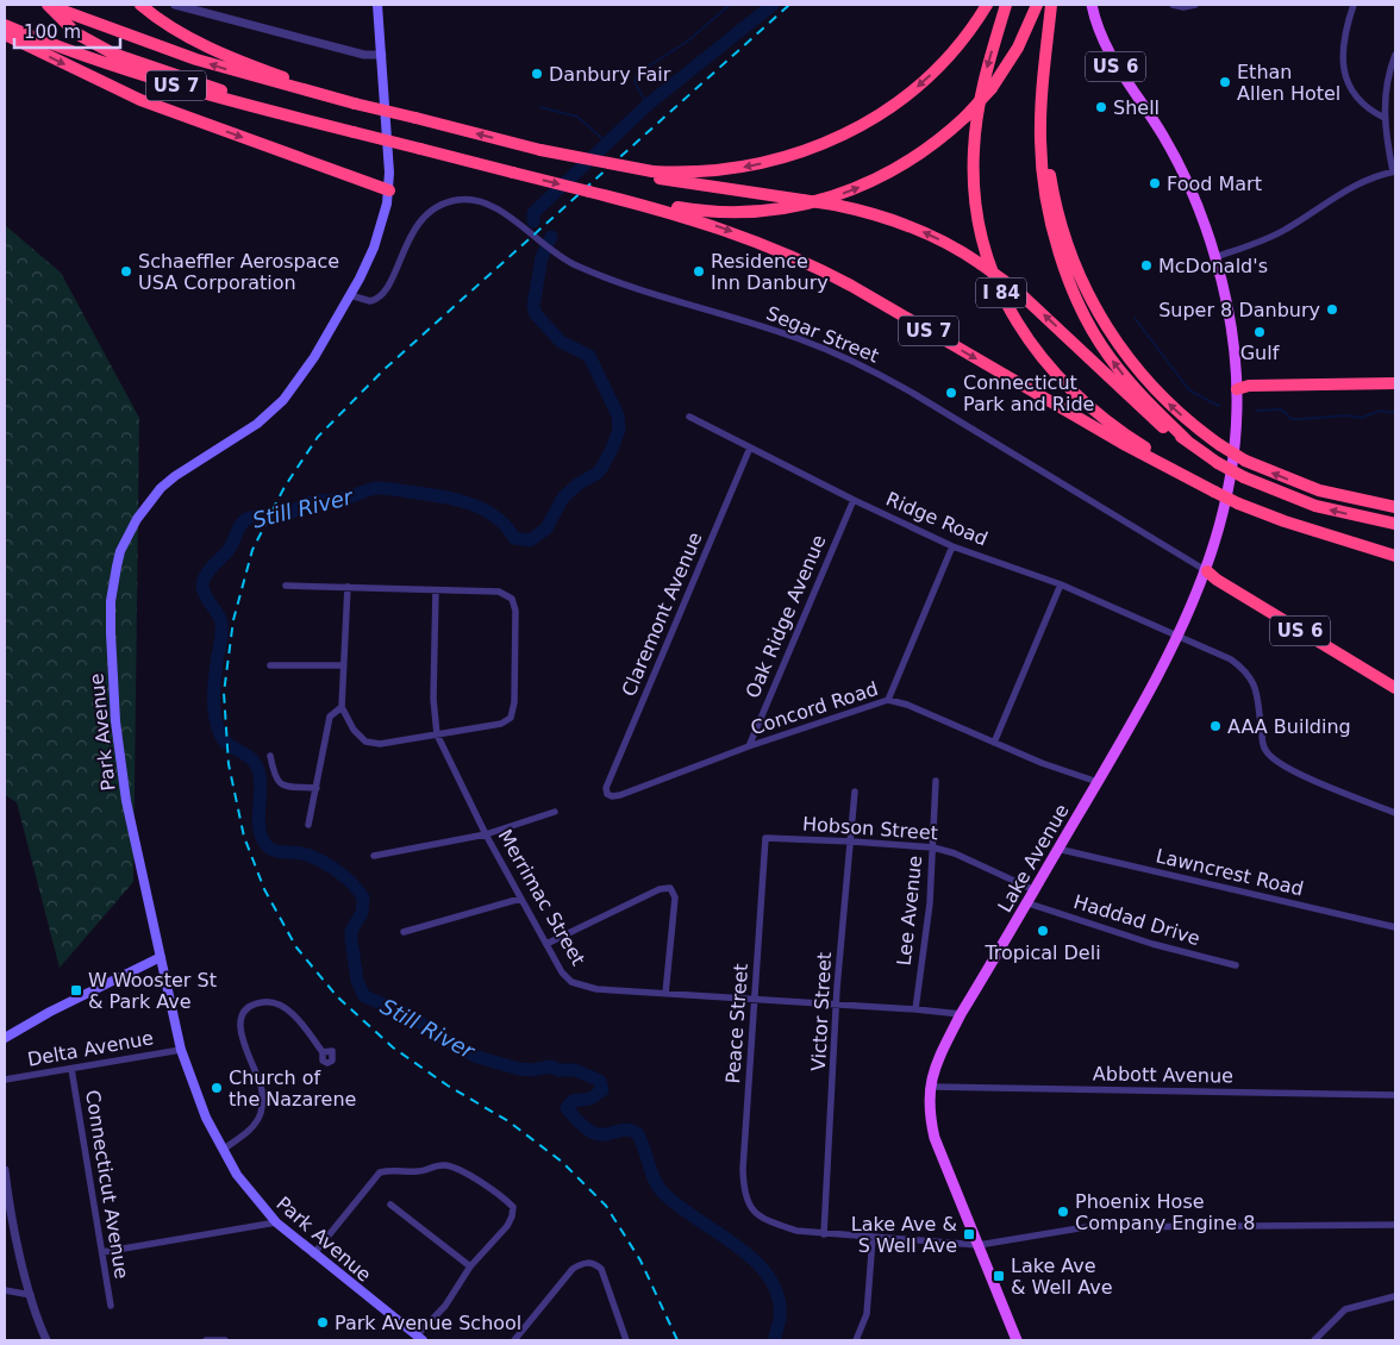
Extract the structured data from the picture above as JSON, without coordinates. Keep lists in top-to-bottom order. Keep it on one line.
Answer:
{"streets":{"highway":["US 6","US 7","I 84"],"main road":["Park Avenue","Lake Avenue"],"street":["Segar Street","Ridge Road","Claremont Avenue","Oak Ridge Avenue","Concord Road","Hobson Street","Lawncrest Road","Merrimac Street","Lee Avenue","Haddad Drive","Victor Street","Peace Street","Delta Avenue","Abbott Avenue","Connecticut Avenue"]},"crossings":[["US 6","Segar Street"],["US 6","Lake Avenue"],["US 7","I 84"],["Segar Street","Park Avenue"],["Segar Street","Lake Avenue"],["Ridge Road","Claremont Avenue"],["Ridge Road","Oak Ridge Avenue"],["Ridge Road","Lake Avenue"],["Claremont Avenue","Concord Road"],["Oak Ridge Avenue","Concord Road"],["Concord Road","Lake Avenue"],["Park Avenue","Delta Avenue"],["Hobson Street","Lake Avenue"],["Hobson Street","Lee Avenue"],["Hobson Street","Victor Street"],["Hobson Street","Peace Street"],["Lake Avenue","Lawncrest Road"],["Lake Avenue","Merrimac Street"],["Lake Avenue","Haddad Drive"],["Lake Avenue","Abbott Avenue"],["Merrimac Street","Lee Avenue"],["Merrimac Street","Victor Street"],["Merrimac Street","Peace Street"],["Victor Street","Peace Street"],["Delta Avenue","Connecticut Avenue"]],"water":["Still River"],"places":{"other":["Danbury Fair","Ethan Allen Hotel","Shell","Food Mart","McDonald's","Schaeffler Aerospace USA Corporation","Residence Inn Danbury","Super 8 Danbury","Gulf","Connecticut Park and Ride","AAA Building","Tropical Deli","Church of the Nazarene","Phoenix Hose Company Engine 8","Park Avenue School"],"transit":["W Wooster St & Park Ave","Lake Ave & S Well Ave","Lake Ave & Well Ave"]},"scale_bar":"100 m"}
